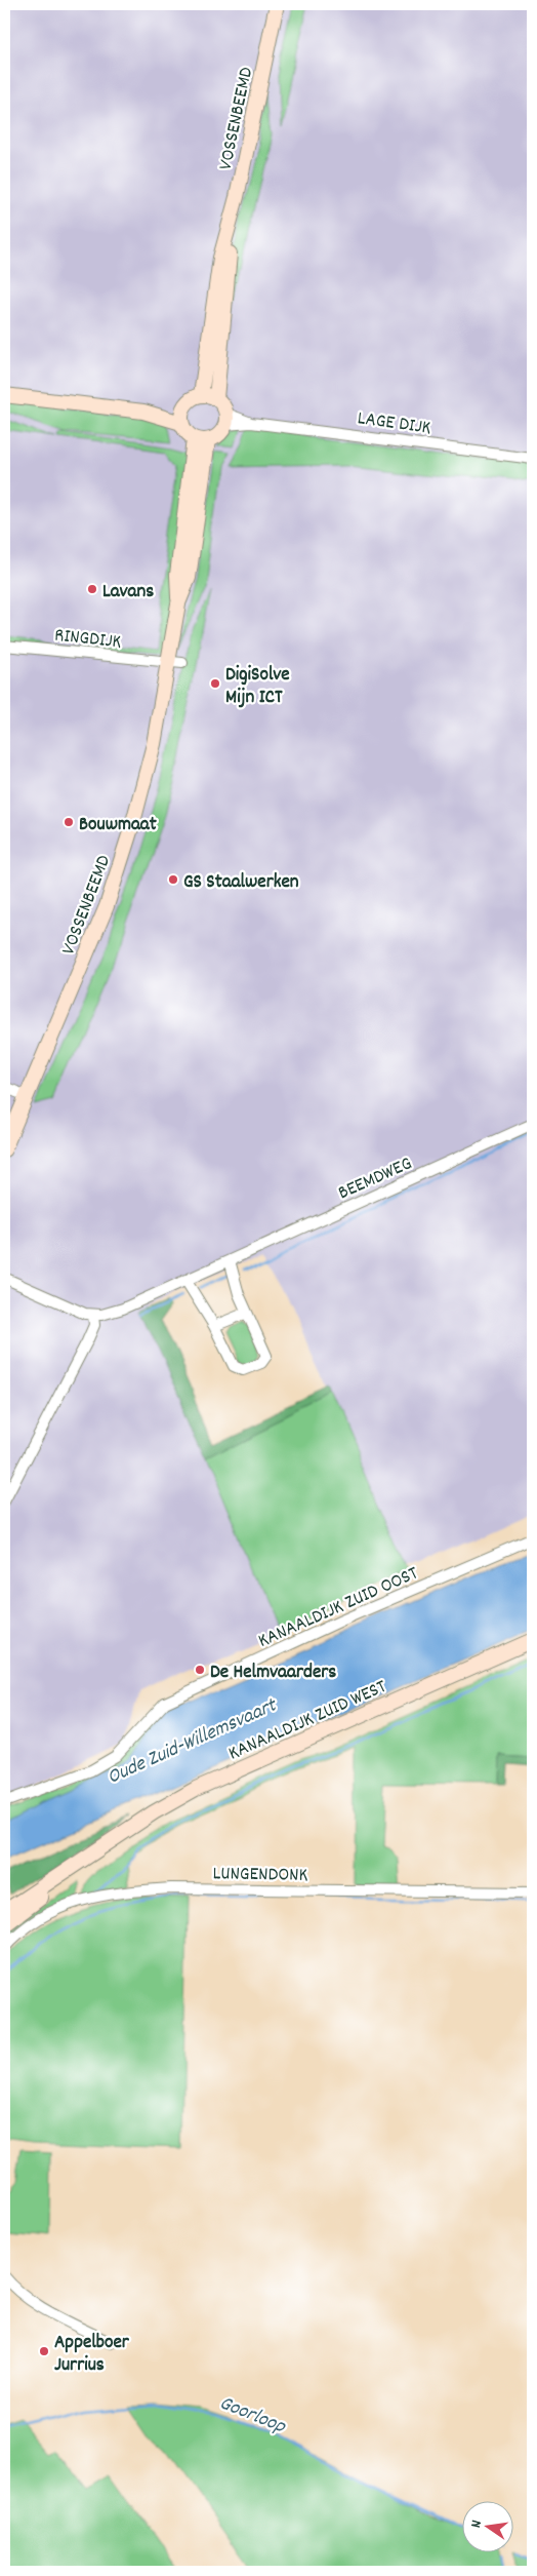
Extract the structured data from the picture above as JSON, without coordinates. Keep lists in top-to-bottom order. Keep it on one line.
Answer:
{"streets":{"main road":["VOSSENBEEMD","KANAALDIJK ZUID WEST"],"street":["LAGE DIJK","RINGDIJK","BEEMDWEG","KANAALDIJK ZUID OOST","LUNGENDONK"]},"crossings":[["VOSSENBEEMD","LAGE DIJK"],["VOSSENBEEMD","RINGDIJK"]],"water":["Oude Zuid-Willemsvaart","Goorloop"],"places":["Lavans","DigiSolve Mijn ICT","Bouwmaat","GS Staalwerken","De Helmvaarders","Appelboer Jurrius"],"north":"left"}
